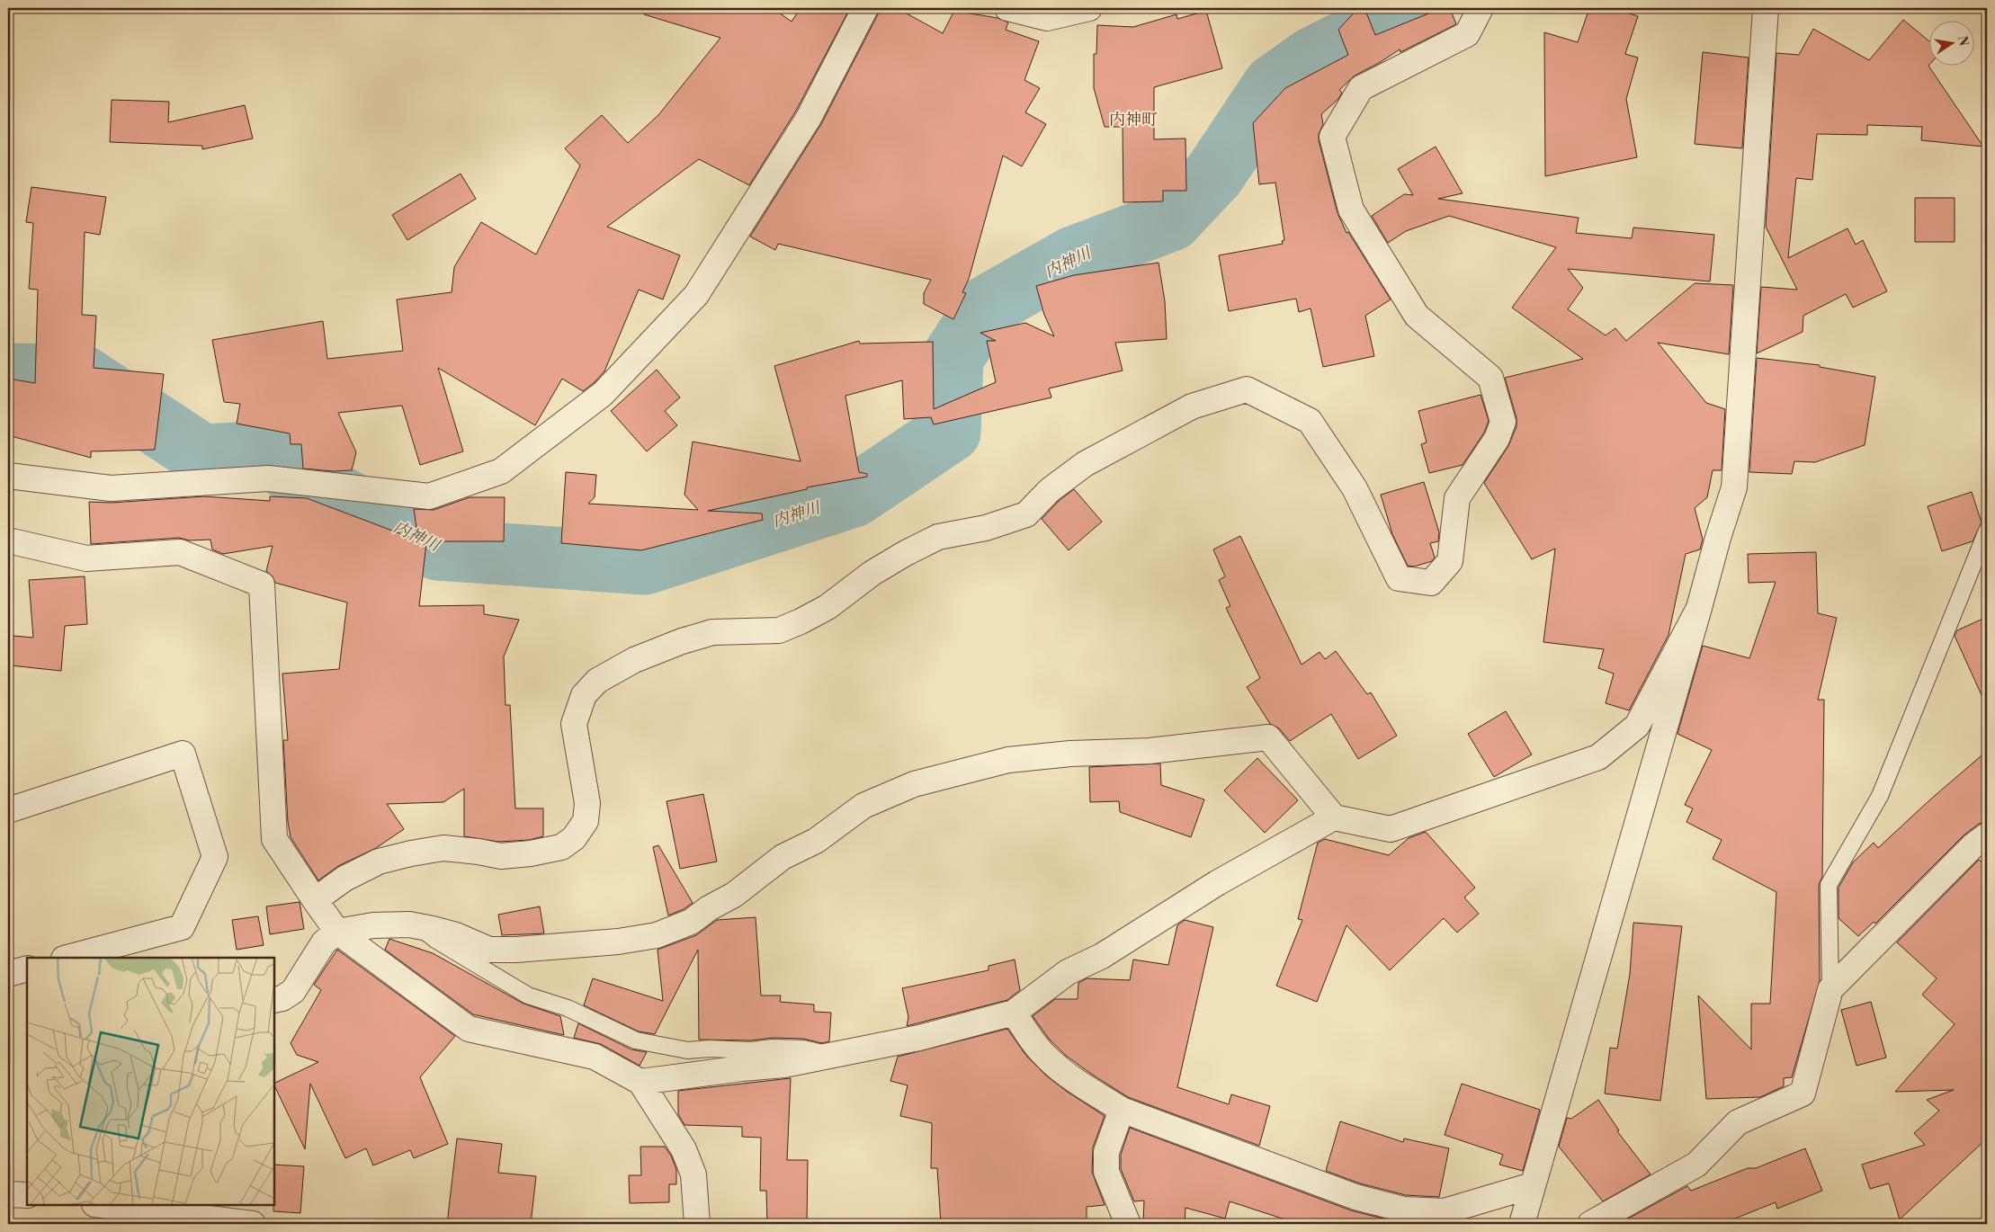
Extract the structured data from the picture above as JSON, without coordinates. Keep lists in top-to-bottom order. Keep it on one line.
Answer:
{"districts":["内神町"],"water":["内神川"],"north":"right"}
